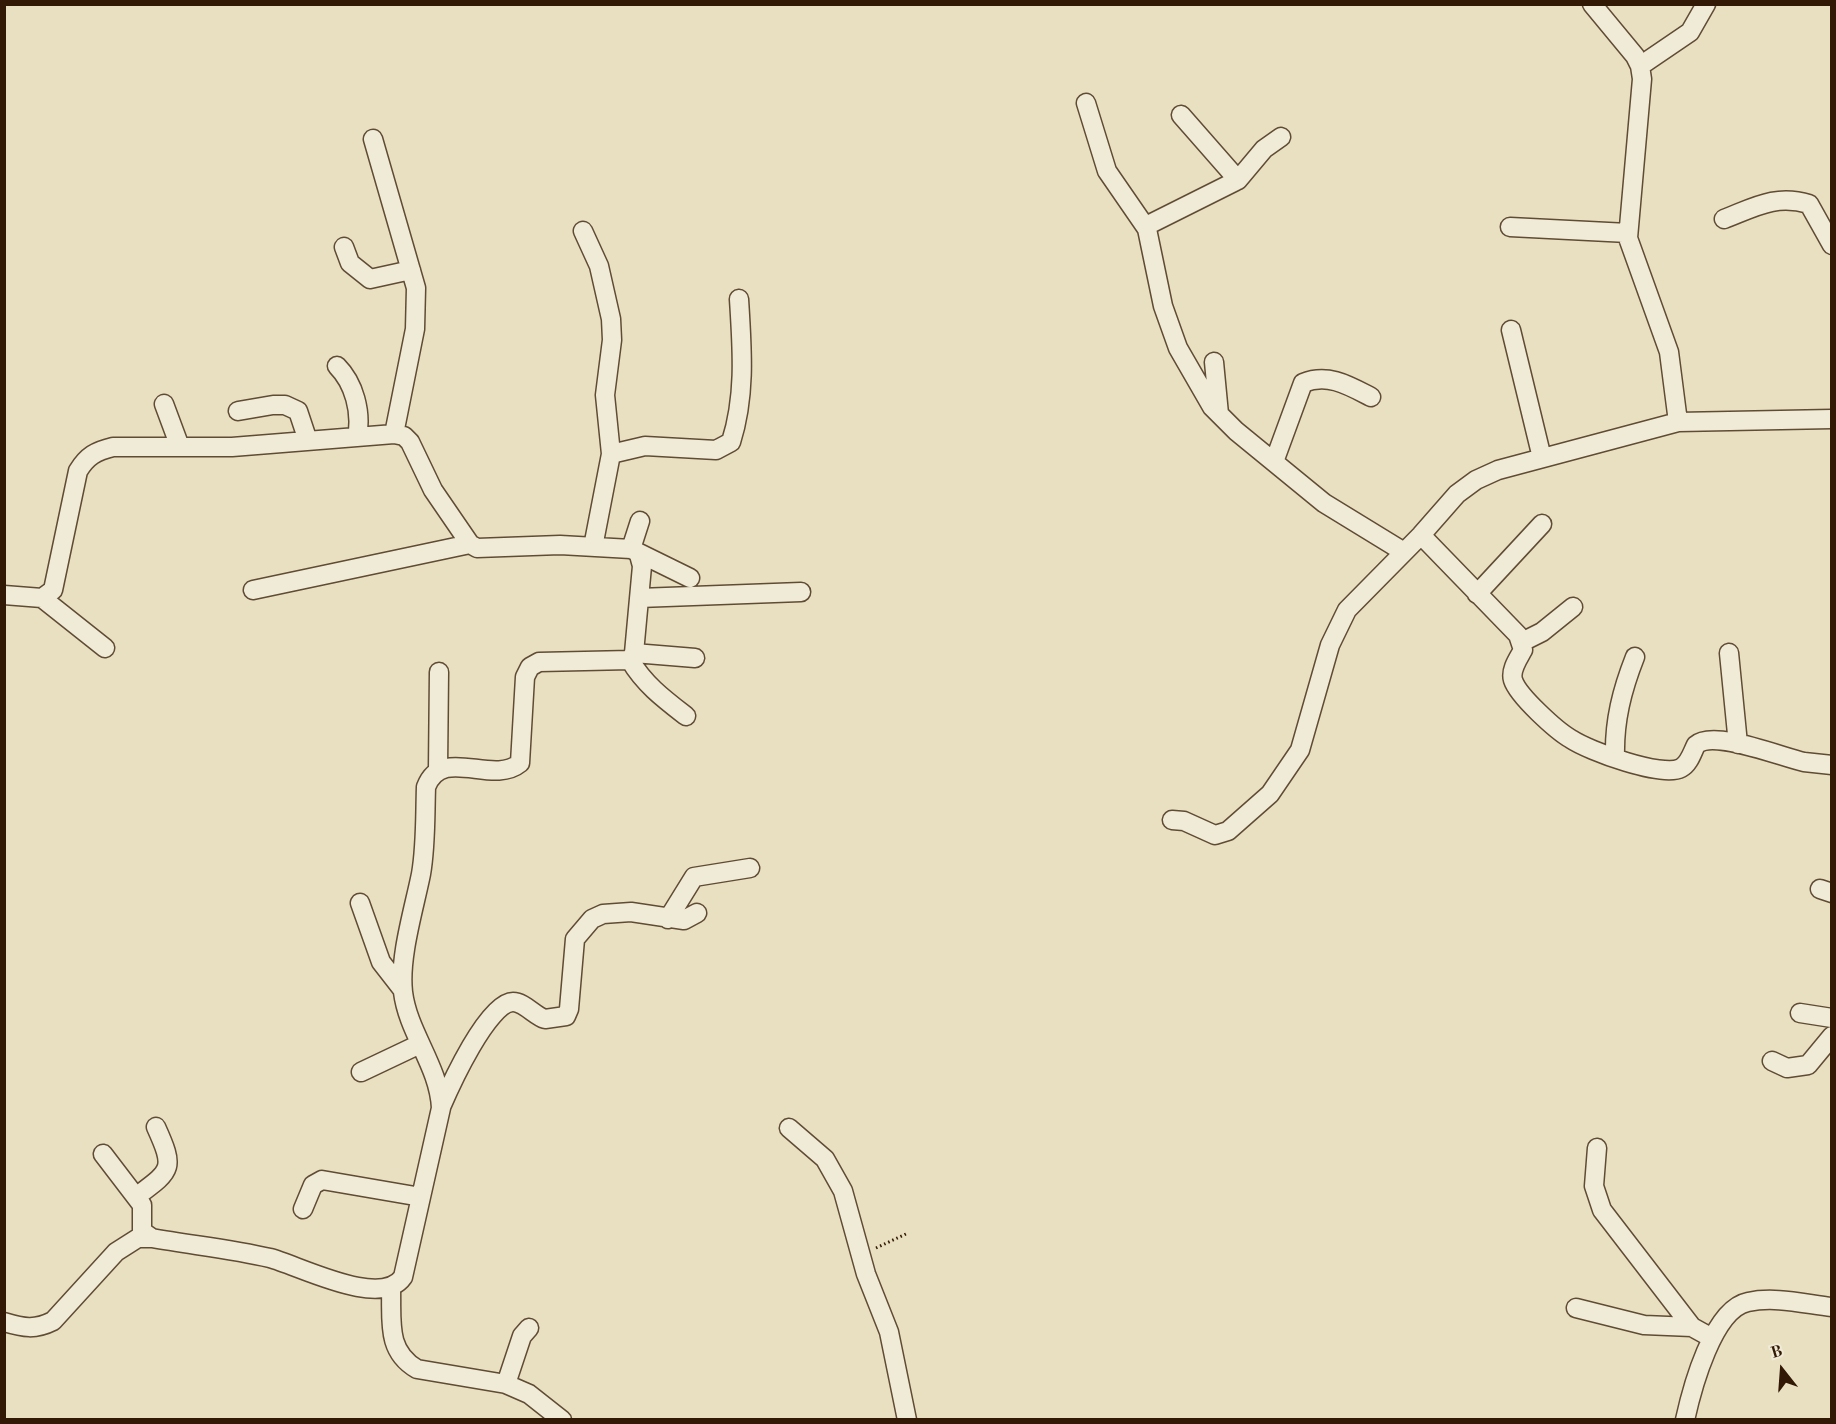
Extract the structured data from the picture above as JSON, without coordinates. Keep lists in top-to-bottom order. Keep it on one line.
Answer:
{"north":"top"}
